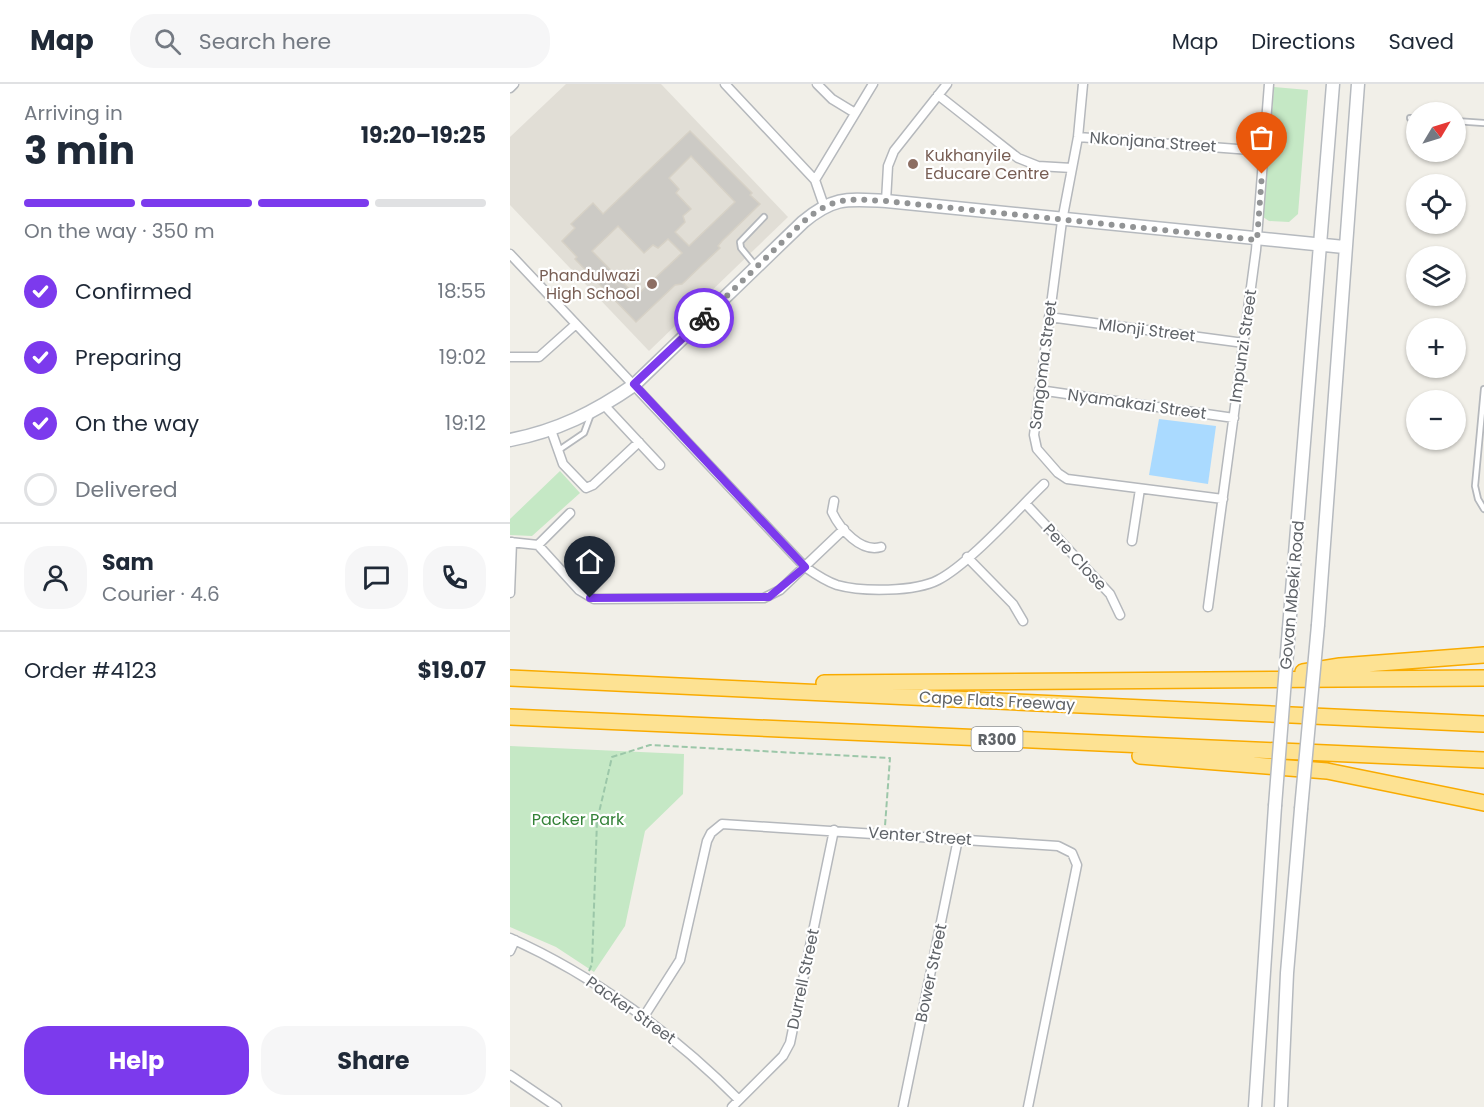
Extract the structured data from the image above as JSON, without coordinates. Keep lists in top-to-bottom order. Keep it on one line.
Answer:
{"streets":{"highway":["Cape Flats Freeway","R300"],"main road":["Govan Mbeki Road"],"street":["Nkonjana Street","Mlonji Street","Impunzi Street","Sangoma Street","Nyamakazi Street","Pere Close","Venter Street","Bower Street","Durrell Street","Packer Street"]},"crossings":[["Nkonjana Street","Impunzi Street"],["Nkonjana Street","Sangoma Street"],["Mlonji Street","Impunzi Street"],["Mlonji Street","Sangoma Street"],["Impunzi Street","Sangoma Street"],["Impunzi Street","Nyamakazi Street"],["Sangoma Street","Nyamakazi Street"],["Venter Street","Bower Street"],["Venter Street","Durrell Street"],["Venter Street","Packer Street"],["Durrell Street","Packer Street"]],"parks":["Packer Park"],"places":["Kukhanyile Educare Centre","Phandulwazi High School"],"north":"top right","page":{"header":"Map","search":"Search here","nav":["Map","Directions","Saved"],"heading":["3 min","Arriving in","19:20–19:25"],"panel":["Sam","Courier · 4.6","Order #4123","$19.07"],"map_buttons":["+","−"],"bar":"On the way · 350 m","list":[["Confirmed","18:55"],["Preparing","19:02"],["On the way","19:12"],"Delivered"],"buttons":["Help","Share"]}}
